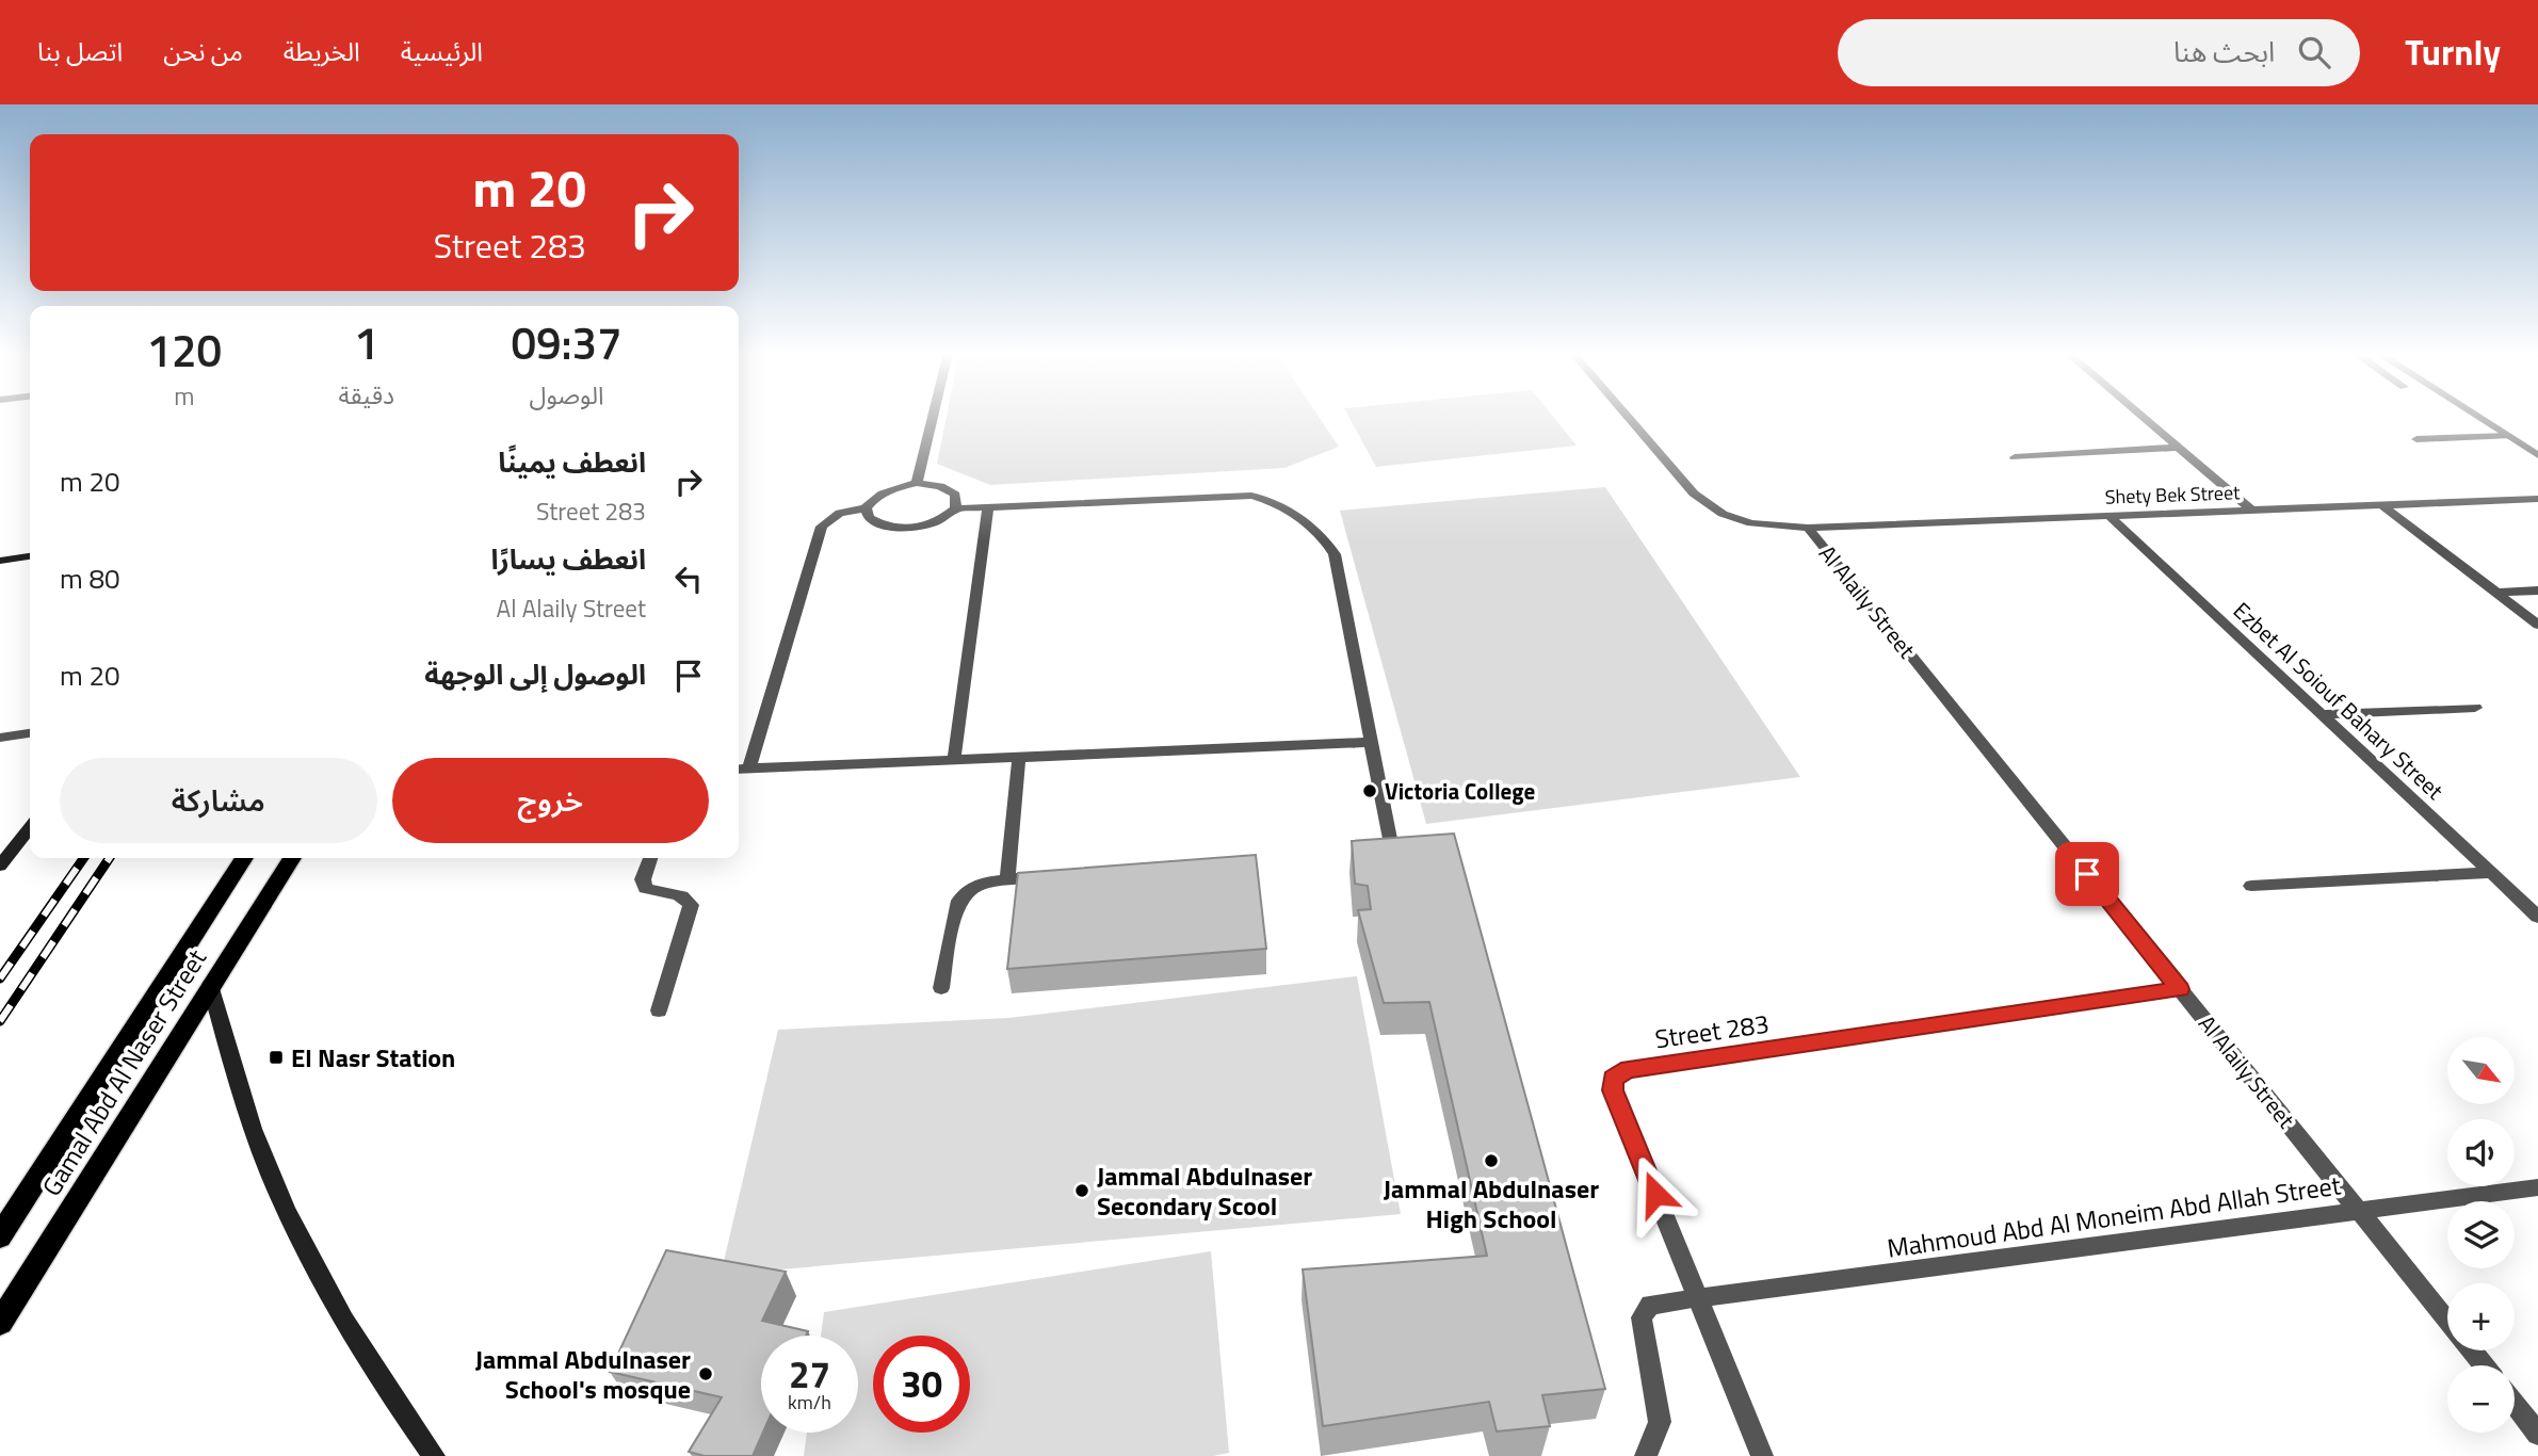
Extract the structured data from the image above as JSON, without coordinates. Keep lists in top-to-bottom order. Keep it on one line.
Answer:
{"streets":{"main road":["Gamal Abd Al Naser Street"],"street":["Shety Bek Street","Al Alaily Street","Ezbet Al Soiouf Bahary Street","Street 283","Mahmoud Abd Al Moneim Abd Allah Street"]},"crossings":[["Shety Bek Street","Al Alaily Street"],["Shety Bek Street","Ezbet Al Soiouf Bahary Street"],["Al Alaily Street","Street 283"],["Al Alaily Street","Mahmoud Abd Al Moneim Abd Allah Street"],["Street 283","Mahmoud Abd Al Moneim Abd Allah Street"]],"places":{"other":["Victoria College","Jammal Abdulnaser High School","Jammal Abdulnaser Secondary Scool","Jammal Abdulnaser School's mosque"],"transit":["El Nasr Station"]},"north":"bottom right","page":{"header":"Turnly","search":"ابحث هنا","nav":["الرئيسية","الخريطة","من نحن","اتصل بنا"],"turn":["20 m","Street 283"],"eta":["09:37","الوصول","1","دقيقة","120","m"],"list":[{"name":"انعطف يمينًا","note":"Street 283","value":"20 m"},{"name":"انعطف يسارًا","note":"Al Alaily Street","value":"80 m"},{"name":"الوصول إلى الوجهة","value":"20 m"}],"buttons":["خروج","مشاركة"],"map_buttons":["+","−"],"speed":"27 km/h","limit":"30"}}
